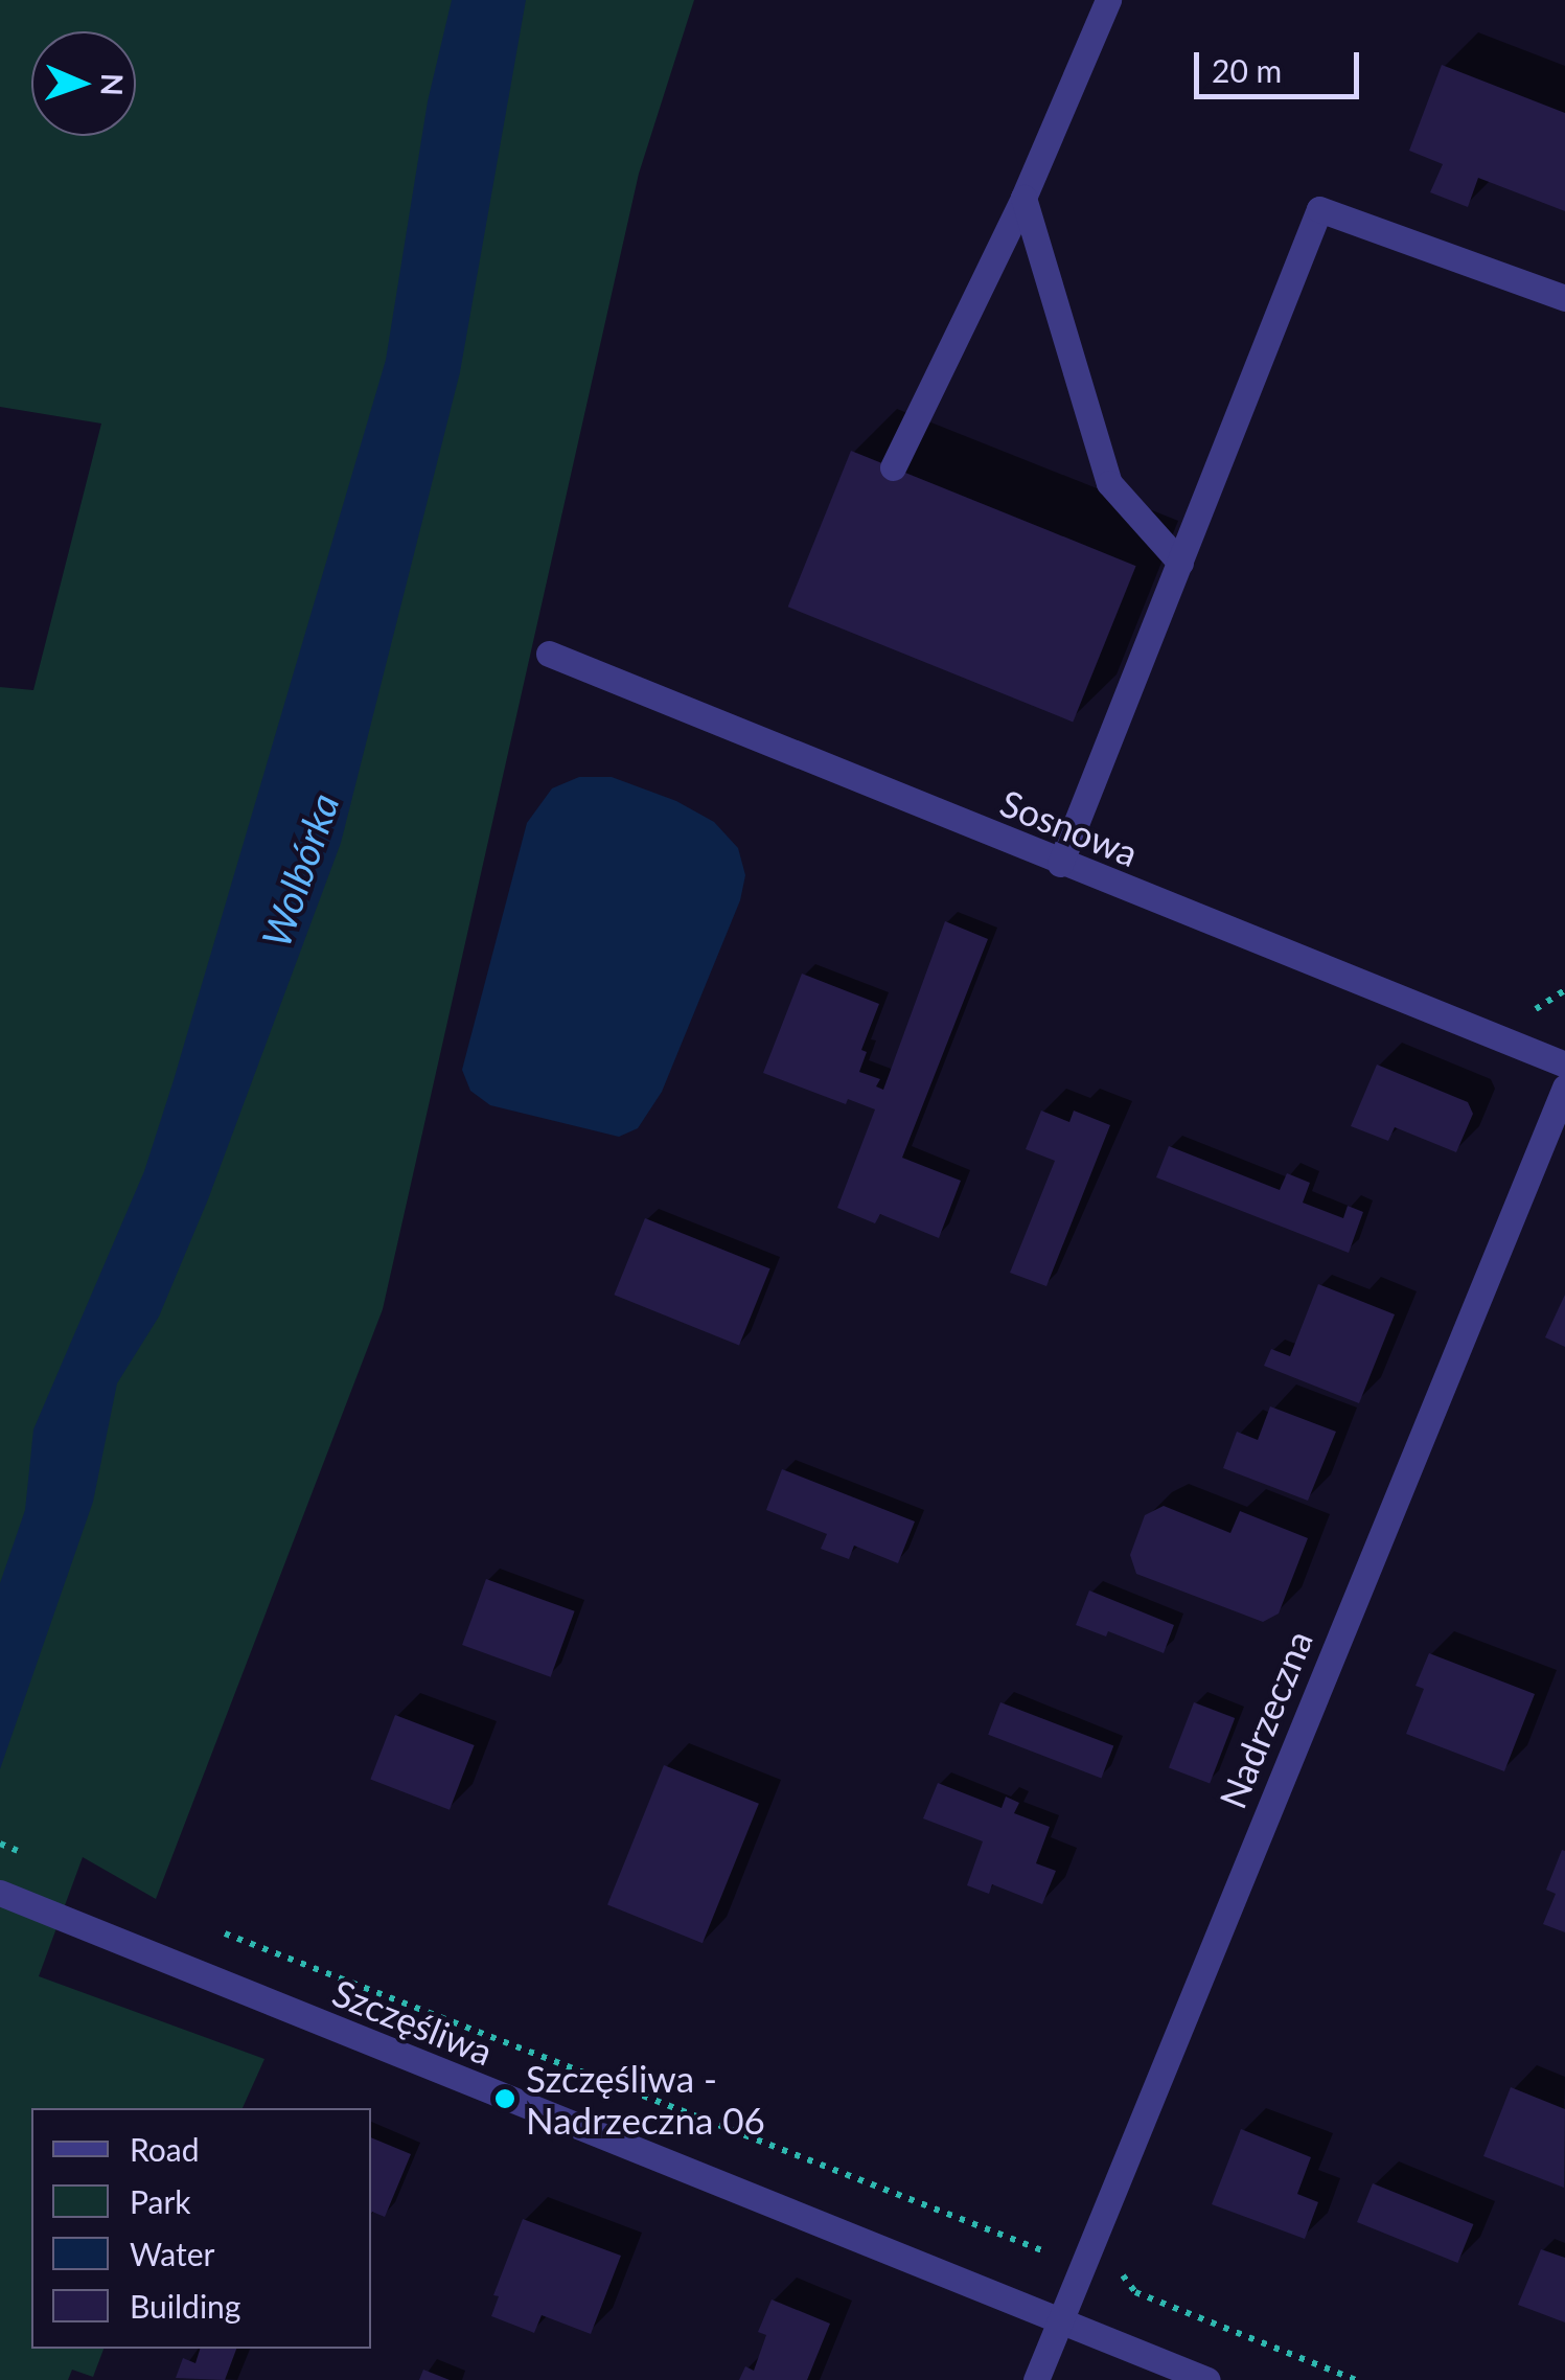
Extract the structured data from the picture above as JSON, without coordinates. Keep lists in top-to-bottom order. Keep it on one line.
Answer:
{"streets":{"street":["Sosnowa","Nadrzeczna","Szczęśliwa"]},"crossings":[["Nadrzeczna","Szczęśliwa"]],"water":["Wolbórka"],"places":["Szczęśliwa - Nadrzeczna 06"],"legend":["Road","Park","Water","Building"],"scale_bar":"20 m","north":"right"}
